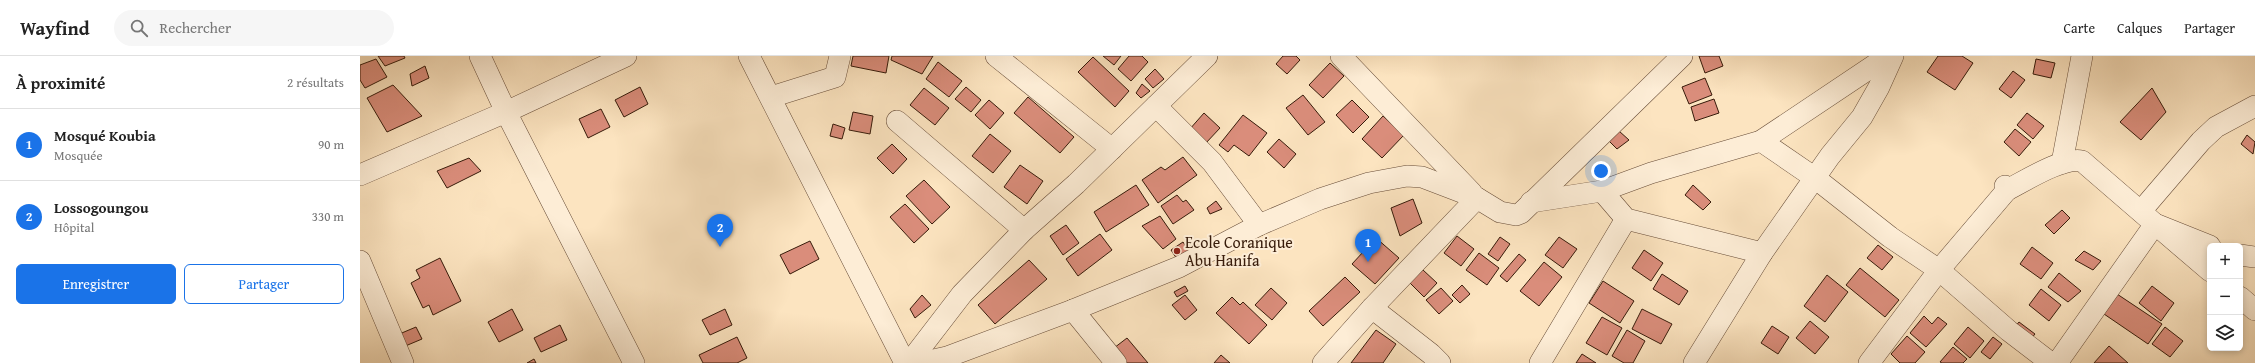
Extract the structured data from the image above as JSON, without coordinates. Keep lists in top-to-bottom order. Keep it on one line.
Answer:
{"places":["Ecole Coranique Abu Hanifa"],"page":{"header":"Wayfind","search":"Rechercher","nav":["Carte","Calques","Partager"],"heading":["À proximité","2 résultats"],"list":[{"mark":"1","name":"Mosqué Koubia","note":"Mosquée","value":"90 m"},{"mark":"2","name":"Lossogoungou","note":"Hôpital","value":"330 m"}],"pins":["2","1"],"map_buttons":["+","−"],"buttons":["Enregistrer","Partager"]}}
